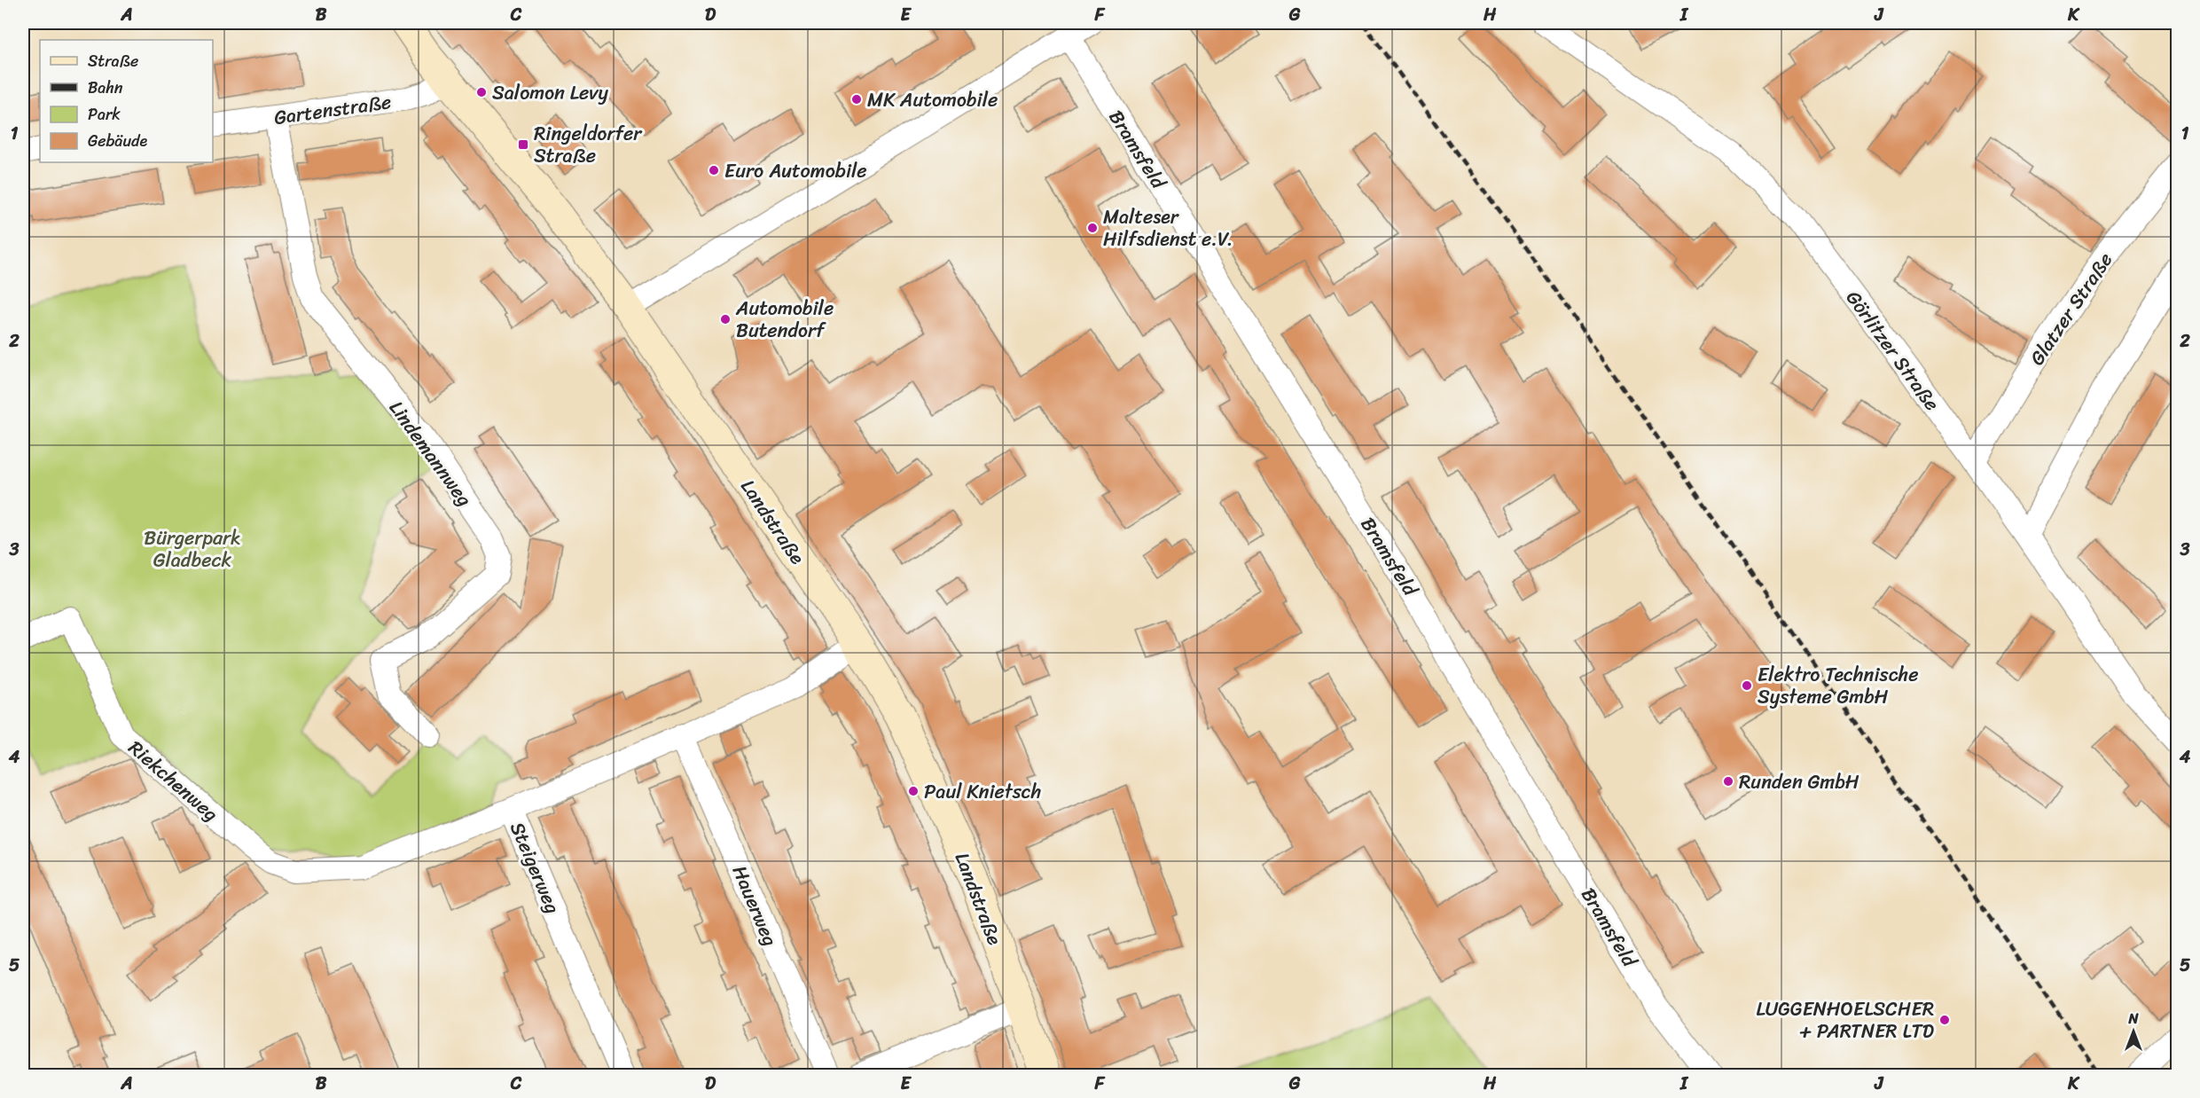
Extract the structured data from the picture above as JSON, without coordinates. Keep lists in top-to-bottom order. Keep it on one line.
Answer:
{"streets":{"street":["Gartenstraße","Bramsfeld","Glatzer Straße","Görlitzer Straße","Lindemannweg","Landstraße","Riekchenweg","Steigerweg","Hauerweg"]},"crossings":[["Gartenstraße","Lindemannweg"],["Gartenstraße","Landstraße"],["Glatzer Straße","Görlitzer Straße"],["Riekchenweg","Steigerweg"]],"parks":["Bürgerpark Gladbeck"],"places":{"other":["Salomon Levy","MK Automobile","Euro Automobile","Malteser Hilfsdienst e.V.","Automobile Butendorf","Elektro Technische Systeme GmbH","Runden GmbH","Paul Knietsch","LUGGENHOELSCHER + PARTNER LTD"],"transit":["Ringeldorfer Straße"]},"legend":["Straße","Bahn","Park","Gebäude"],"north":"top","grid":{"columns":["A","B","C","D","E","F","G","H","I","J","K"],"rows":["1","2","3","4","5"]}}
